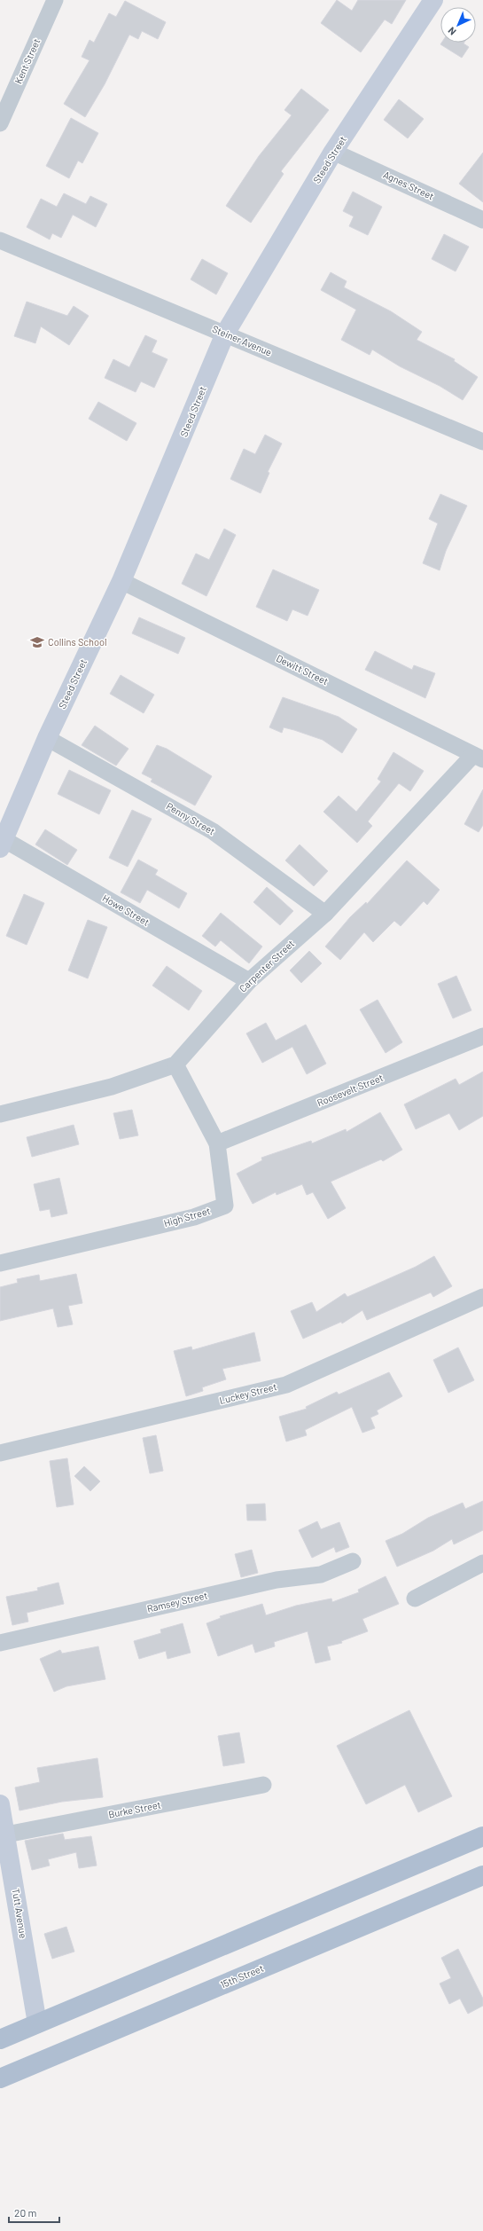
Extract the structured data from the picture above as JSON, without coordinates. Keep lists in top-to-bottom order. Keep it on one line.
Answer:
{"streets":{"main road":["15th Street"],"street":["Kent Street","Steed Street","Agnes Street","Steiner Avenue","Dewitt Street","Penny Street","Howe Street","Carpenter Street","Roosevelt Street","High Street","Luckey Street","Ramsey Street","Burke Street","Tutt Avenue"]},"crossings":[["Steed Street","Agnes Street"],["Steed Street","Steiner Avenue"],["Steed Street","Dewitt Street"],["Steed Street","Penny Street"],["Steed Street","Howe Street"],["Dewitt Street","Carpenter Street"],["Penny Street","Carpenter Street"],["Howe Street","Carpenter Street"],["Carpenter Street","High Street"],["Roosevelt Street","High Street"],["Burke Street","Tutt Avenue"]],"places":{"school or university":["Collins School"]},"scale_bar":"20 m","north":"bottom left"}
